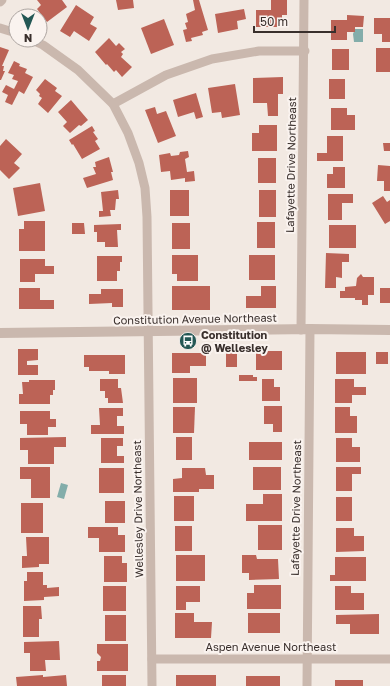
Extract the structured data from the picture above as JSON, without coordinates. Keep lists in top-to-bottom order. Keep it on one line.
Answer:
{"streets":{"street":["Lafayette Drive Northeast","Constitution Avenue Northeast","Wellesley Drive Northeast","Aspen Avenue Northeast"]},"crossings":[["Lafayette Drive Northeast","Constitution Avenue Northeast"],["Lafayette Drive Northeast","Aspen Avenue Northeast"],["Constitution Avenue Northeast","Wellesley Drive Northeast"],["Wellesley Drive Northeast","Aspen Avenue Northeast"]],"places":{"bus stop":["Constitution @ Wellesley"]},"scale_bar":"50 m","north":"bottom"}
